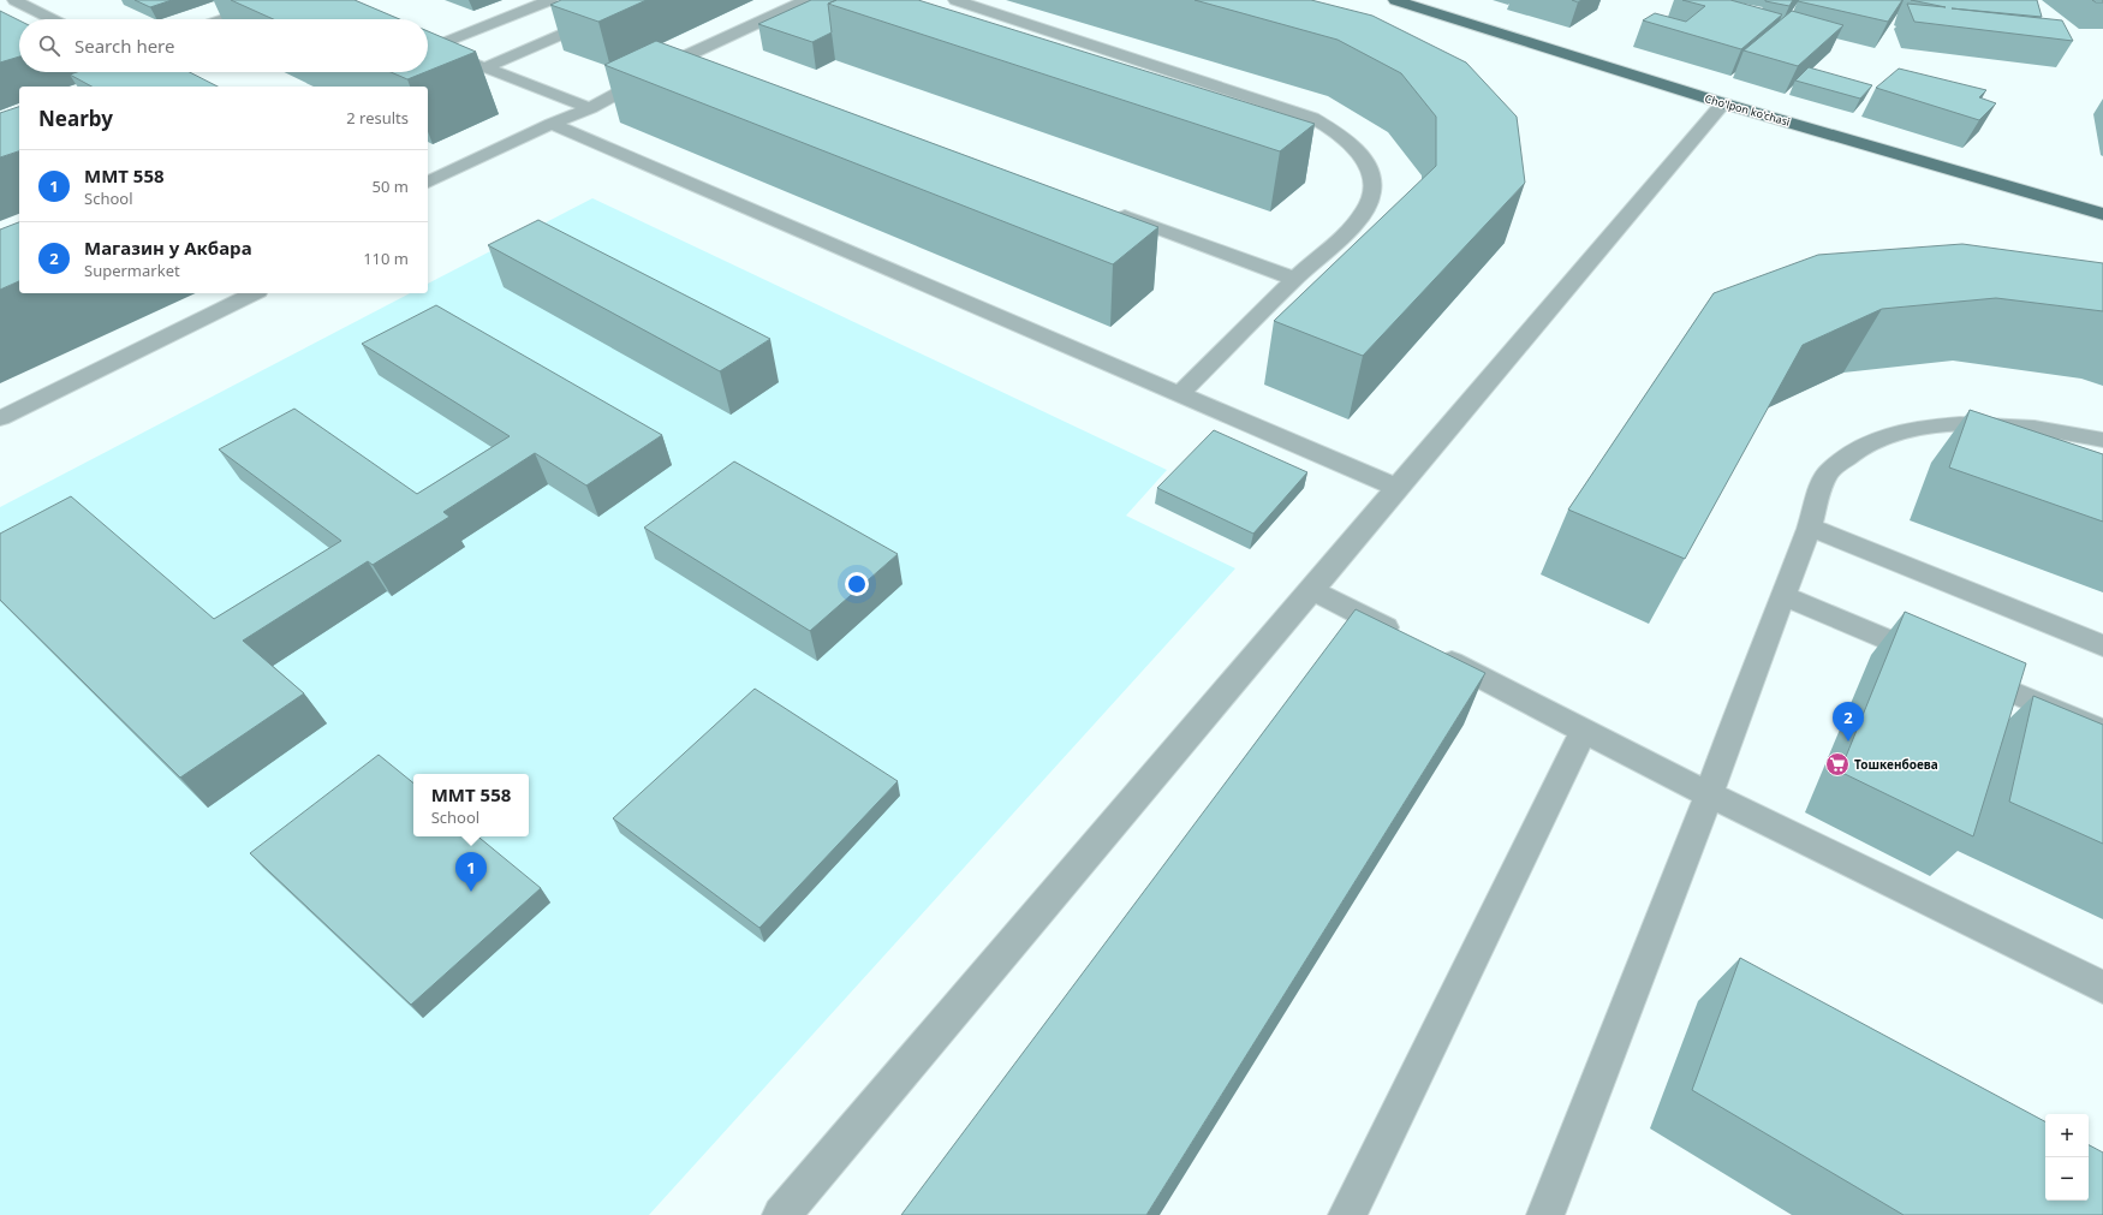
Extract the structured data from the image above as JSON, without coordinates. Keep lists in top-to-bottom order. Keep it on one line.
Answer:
{"streets":{"main road":["Cho'lpon ko'chasi"]},"places":{"supermarket":["Тошкенбоева"]},"page":{"search":"Search here","heading":["Nearby","2 results"],"list":[{"mark":"1","name":"MMT 558","note":"School","value":"50 m"},{"mark":"2","name":"Магазин у Акбара","note":"Supermarket","value":"110 m"}],"pins":["2","1"],"popup":["MMT 558","School"],"map_buttons":["+","−"]}}
